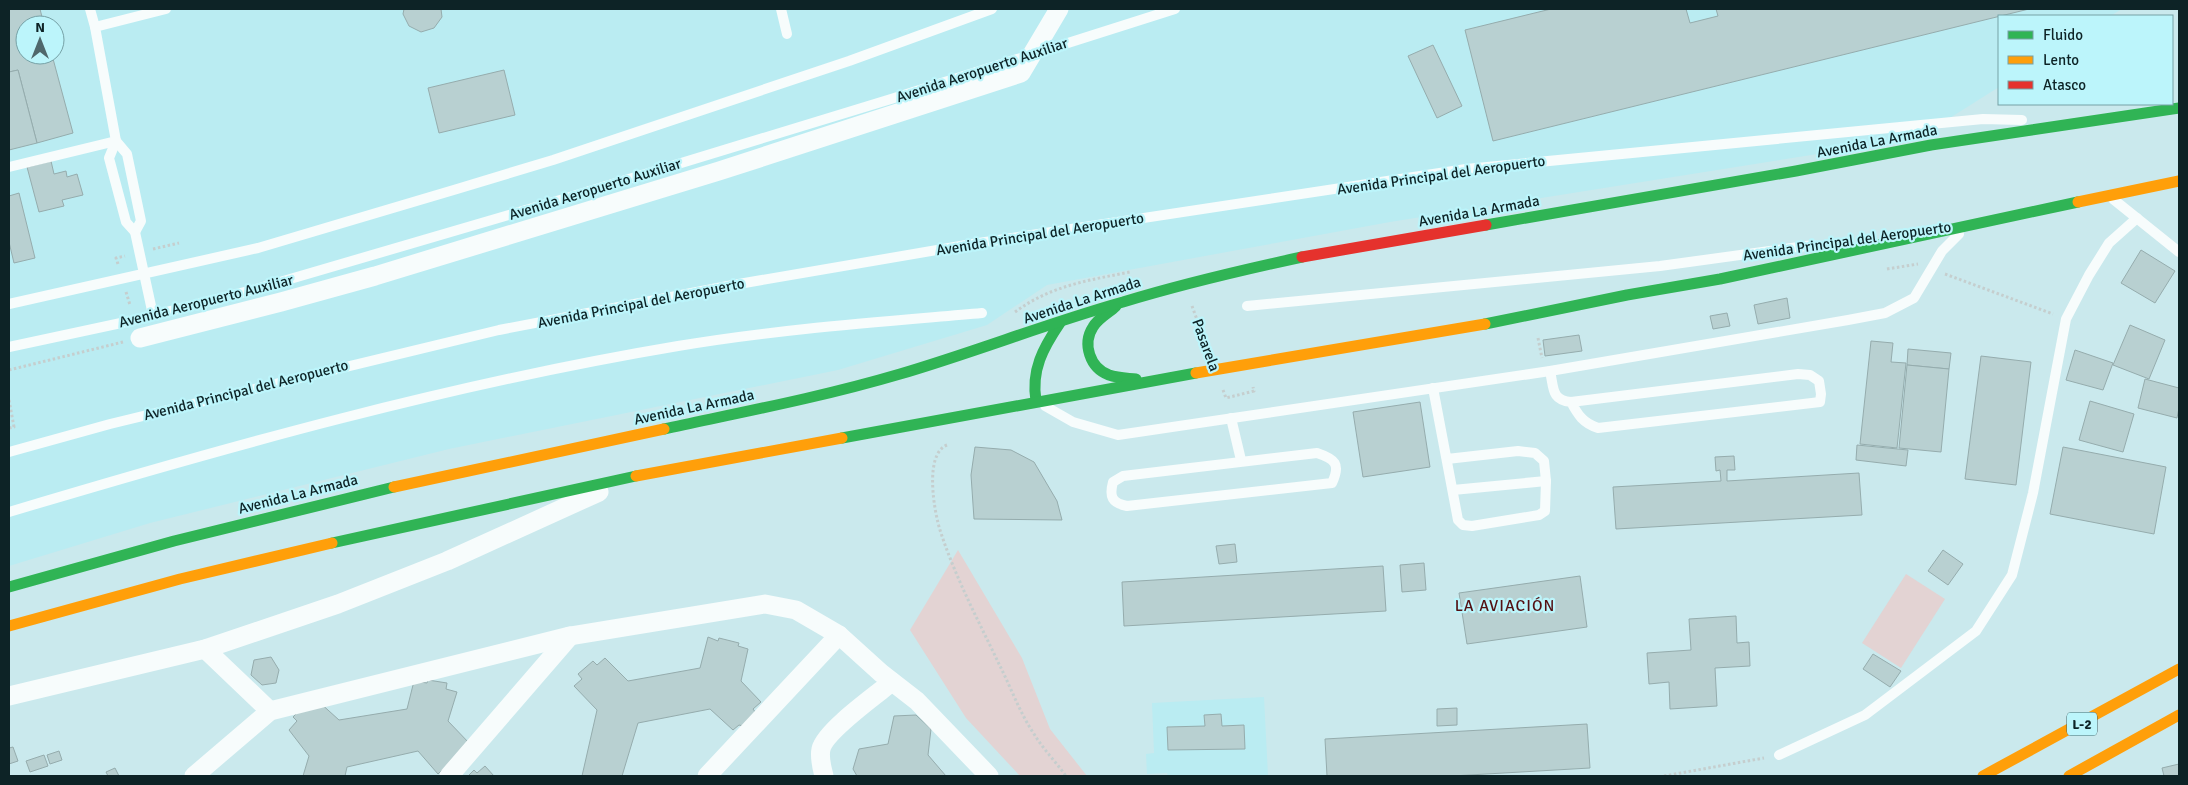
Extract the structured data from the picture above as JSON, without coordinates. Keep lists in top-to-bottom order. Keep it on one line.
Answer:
{"streets":{"main road":["Avenida La Armada","L-2"],"lane":["Avenida Aeropuerto Auxiliar","Avenida Principal del Aeropuerto"],"path":["Pasarela"]},"crossings":[["Avenida La Armada","Avenida Principal del Aeropuerto"]],"districts":["LA AVIACIÓN"],"legend":["Fluido","Lento","Atasco"],"north":"top"}
